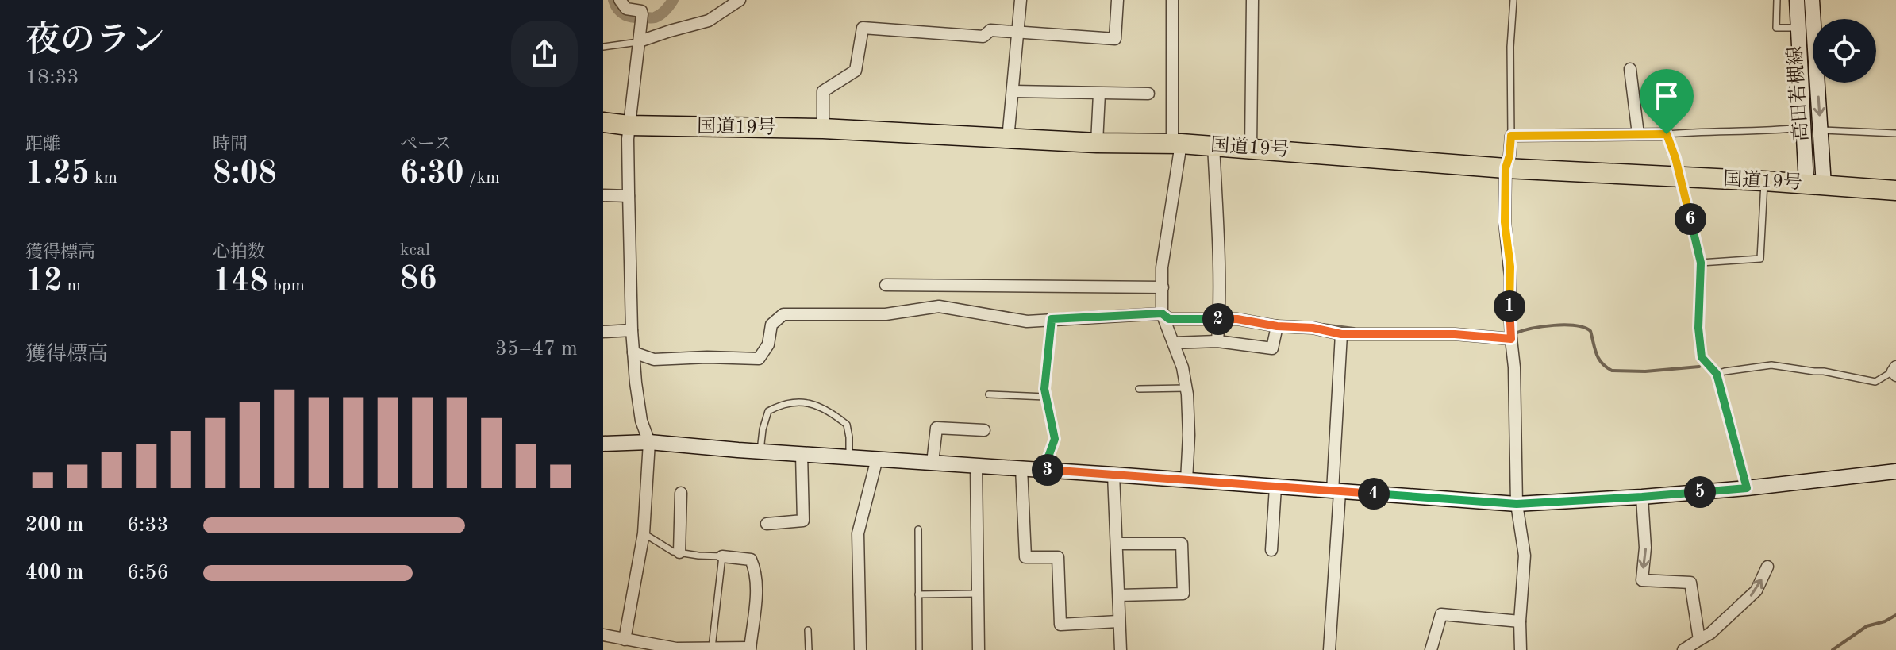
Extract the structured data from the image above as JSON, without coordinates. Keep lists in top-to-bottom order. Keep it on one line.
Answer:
{"streets":{"highway":["国道19号"],"street":["高田若槻線"]},"crossings":[["高田若槻線","国道19号"]],"page":{"heading":["夜のラン","18:33"],"stats":[["距離","1.25 km"],["時間","8:08"],["ペース","6:30 /km"],["獲得標高","12 m"],["心拍数","148 bpm"],["kcal","86"]],"pins":["6","1","2","3","5","4"],"chart":["獲得標高","35–47 m"],"list":[{"name":"200 m","note":"6:33"},{"name":"400 m","note":"6:56"}]}}
